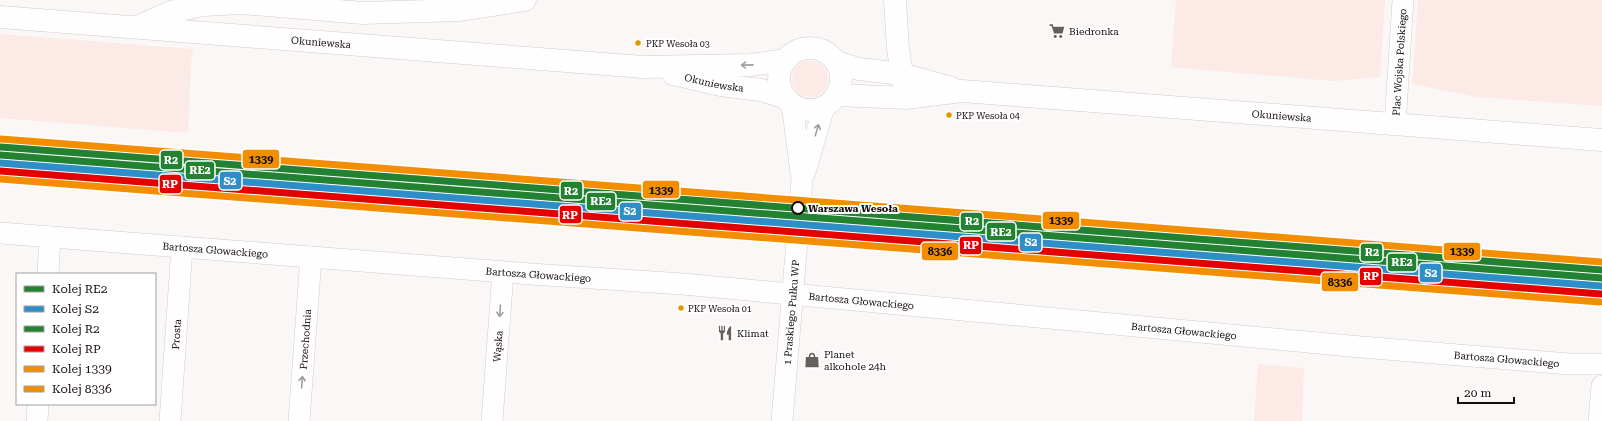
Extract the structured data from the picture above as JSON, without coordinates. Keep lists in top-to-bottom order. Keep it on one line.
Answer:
{"streets":{"main road":["Okuniewska"],"street":["Plac Wojska Polskiego","Bartosza Głowackiego","1 Praskiego Pułku WP","Prosta","Przechodnia","Wąska"]},"crossings":[["Okuniewska","Plac Wojska Polskiego"],["Okuniewska","1 Praskiego Pułku WP"],["Bartosza Głowackiego","1 Praskiego Pułku WP"],["Bartosza Głowackiego","Prosta"],["Bartosza Głowackiego","Przechodnia"],["Bartosza Głowackiego","Wąska"]],"one_way":["Przechodnia","Wąska"],"places":{"supermarket":["Biedronka"],"other":["PKP Wesoła 03","PKP Wesoła 04","Warszawa Wesoła","PKP Wesoła 01"],"restaurant":["Klimat"],"shop":["Planet alkohole 24h"]},"lines":["rail line 1339","rail line R2","rail line RE2","rail line S2","rail line RP","rail line 8336"],"legend":["Kolej RE2","Kolej S2","Kolej R2","Kolej RP","Kolej 1339","Kolej 8336"],"scale_bar":"20 m"}
